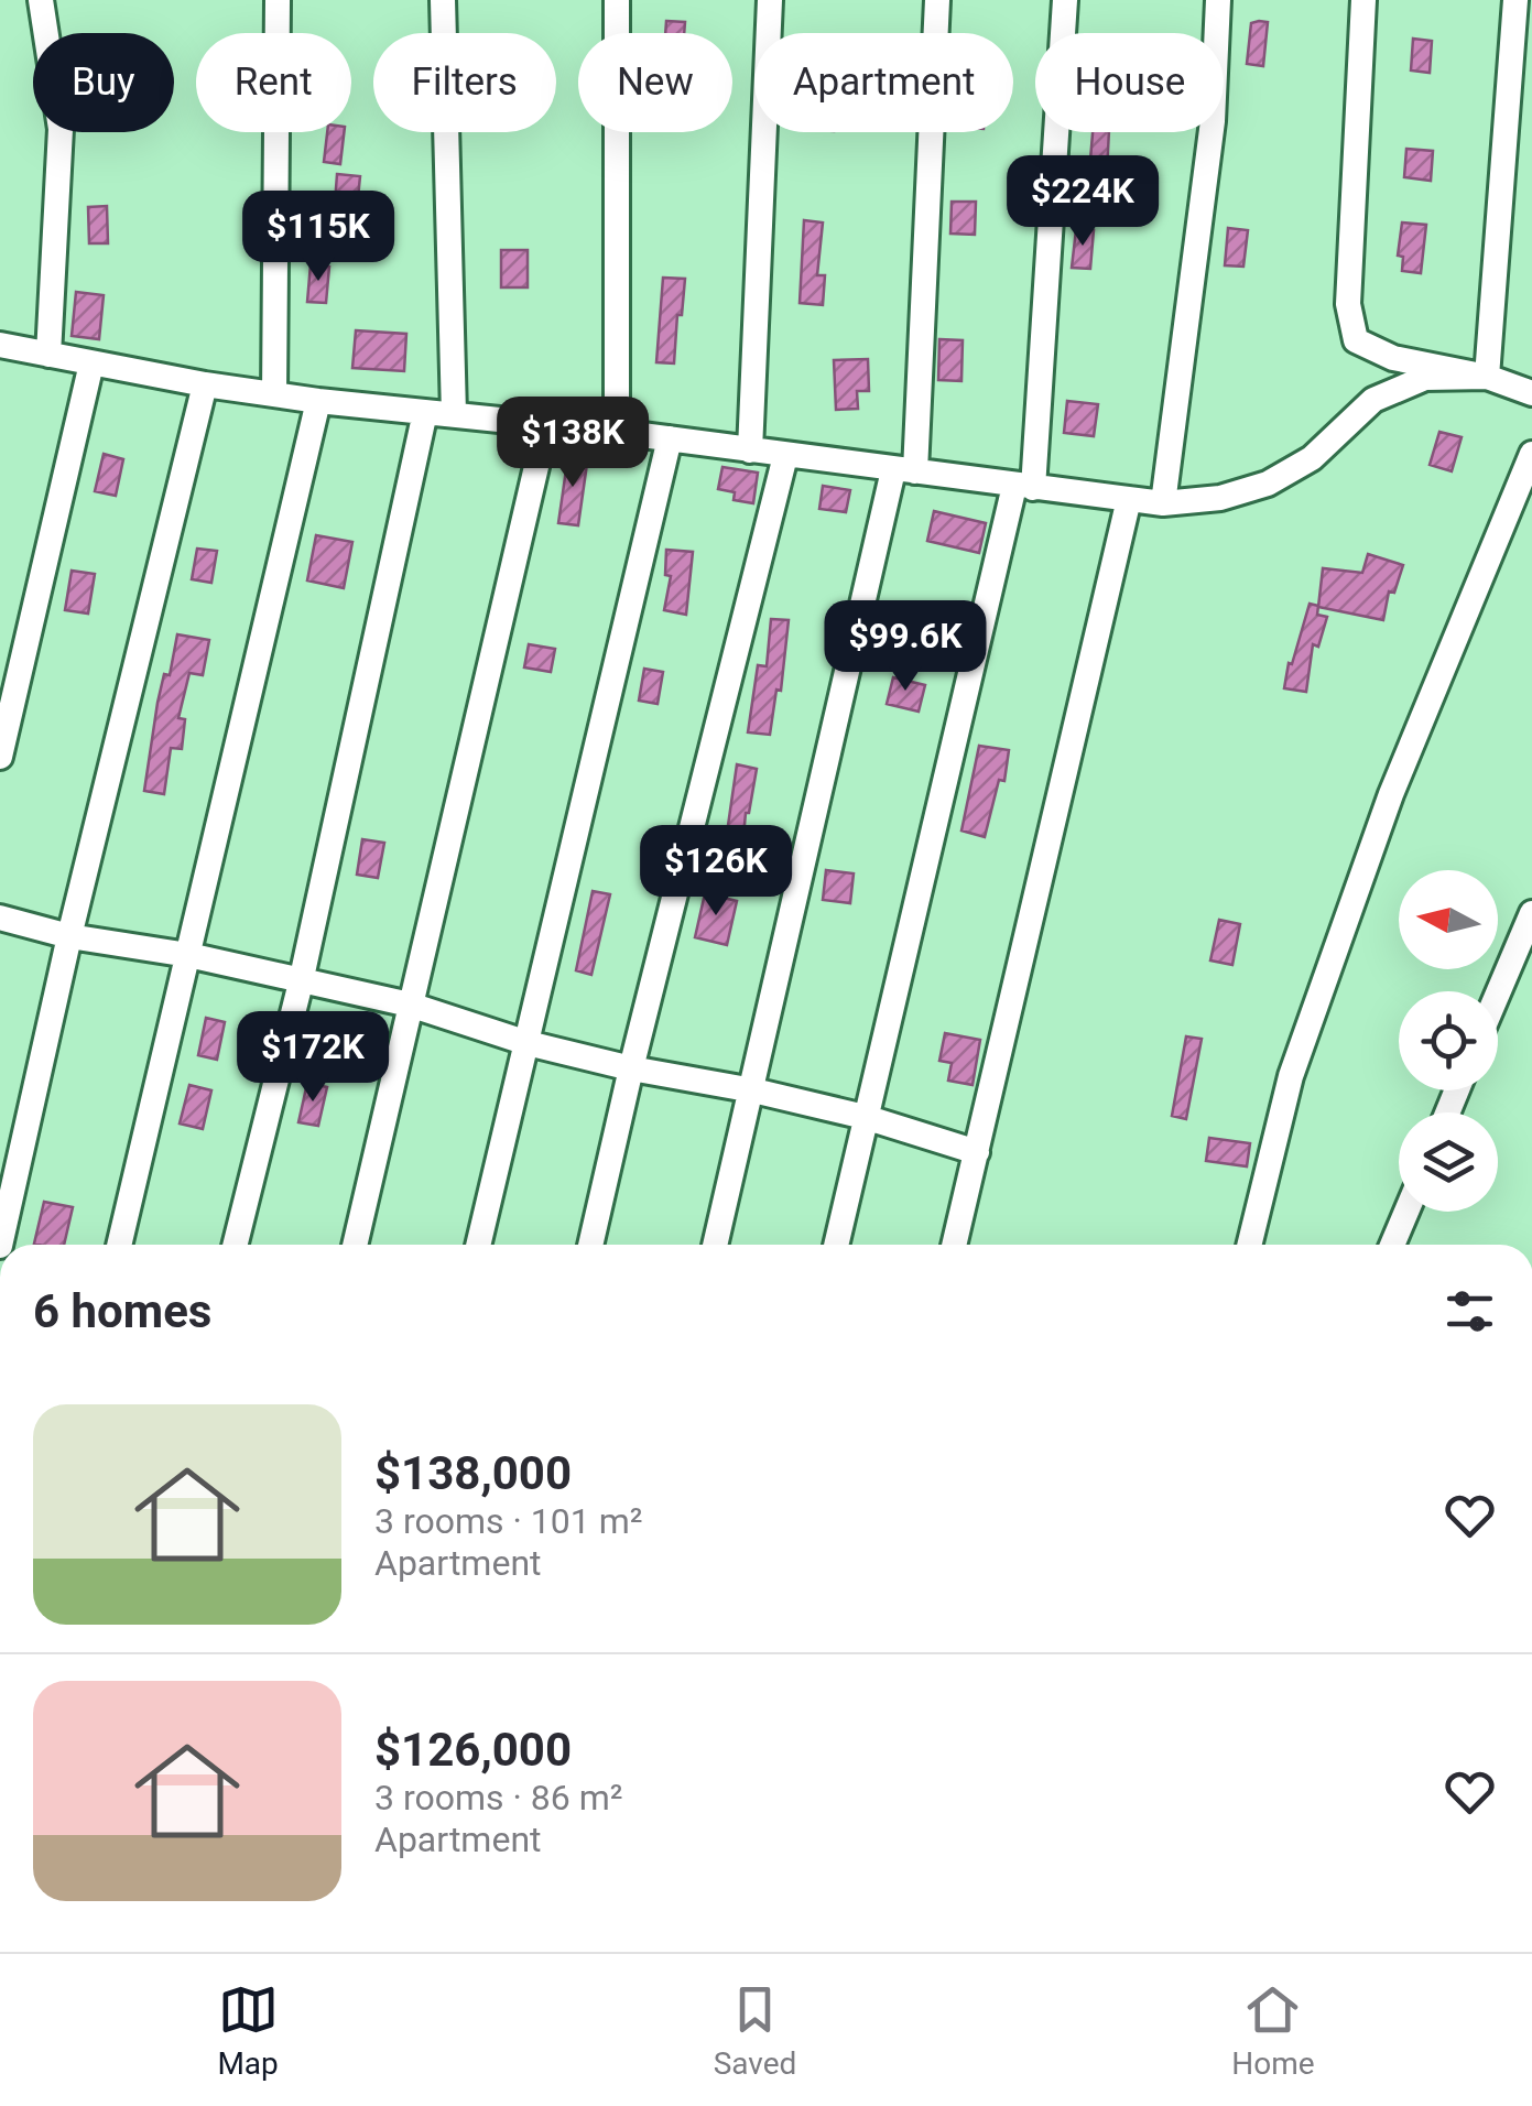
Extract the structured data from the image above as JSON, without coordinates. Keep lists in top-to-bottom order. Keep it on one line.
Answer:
{"north":"left","page":{"chip":["Buy","Rent","Filters","New","Apartment","House"],"price":["$224K","$115K","$138K","$99.6K","$126K","$172K"],"heading":"6 homes","list":[{"name":"$138,000","note":"3 rooms · 101 m² · Apartment"},{"name":"$126,000","note":"3 rooms · 86 m² · Apartment"}],"tabs":["Map","Saved","Home"]}}
